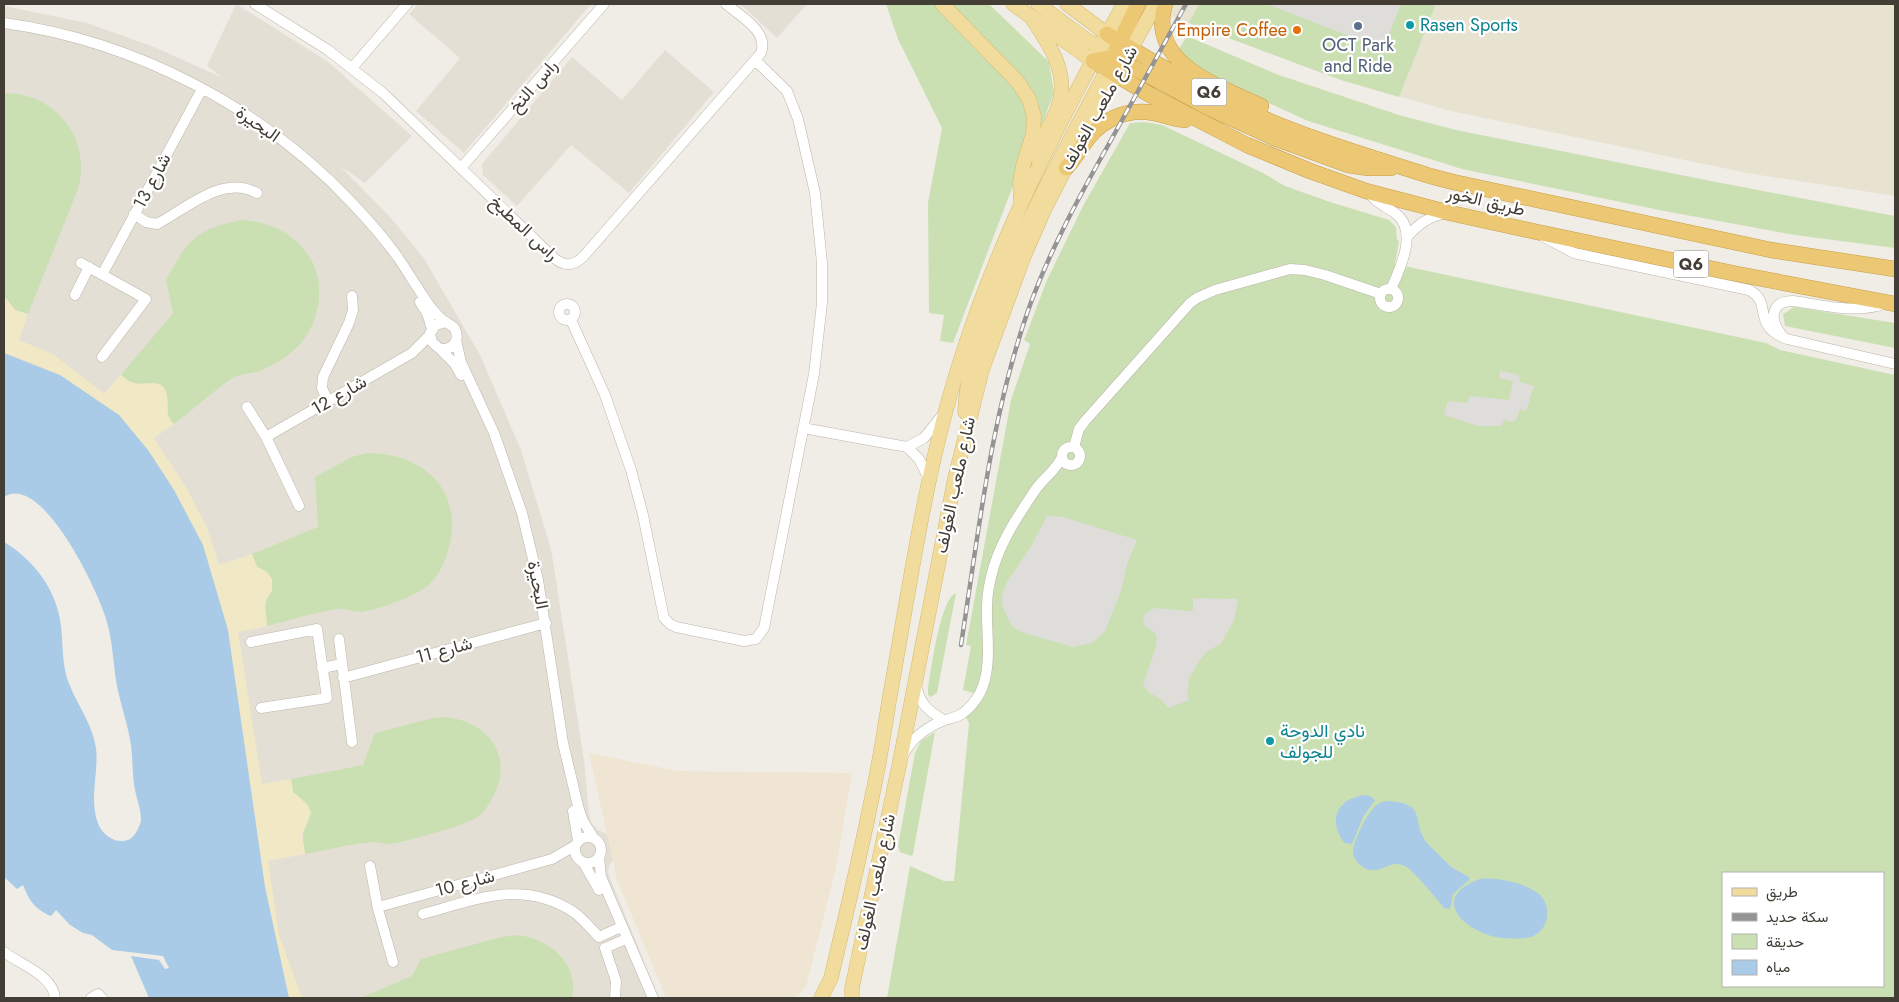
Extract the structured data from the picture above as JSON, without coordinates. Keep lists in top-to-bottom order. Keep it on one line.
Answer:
{"streets":{"highway":["Q6","طريق الخور"],"main road":["شارع ملعب الغولف"],"street":["راس النخ","البحيرة","شارع 13","راس المطبخ","شارع 12","شارع 11","شارع 10"]},"crossings":[["راس النخ","راس المطبخ"],["شارع ملعب الغولف","طريق الخور"],["البحيرة","شارع 13"],["البحيرة","شارع 12"],["البحيرة","شارع 11"],["البحيرة","شارع 10"]],"places":["Rasen Sports","OCT Park and Ride","Empire Coffee","نادي الدوحة للجولف"],"legend":["طريق","سكة حديد","حديقة","مياه"]}
